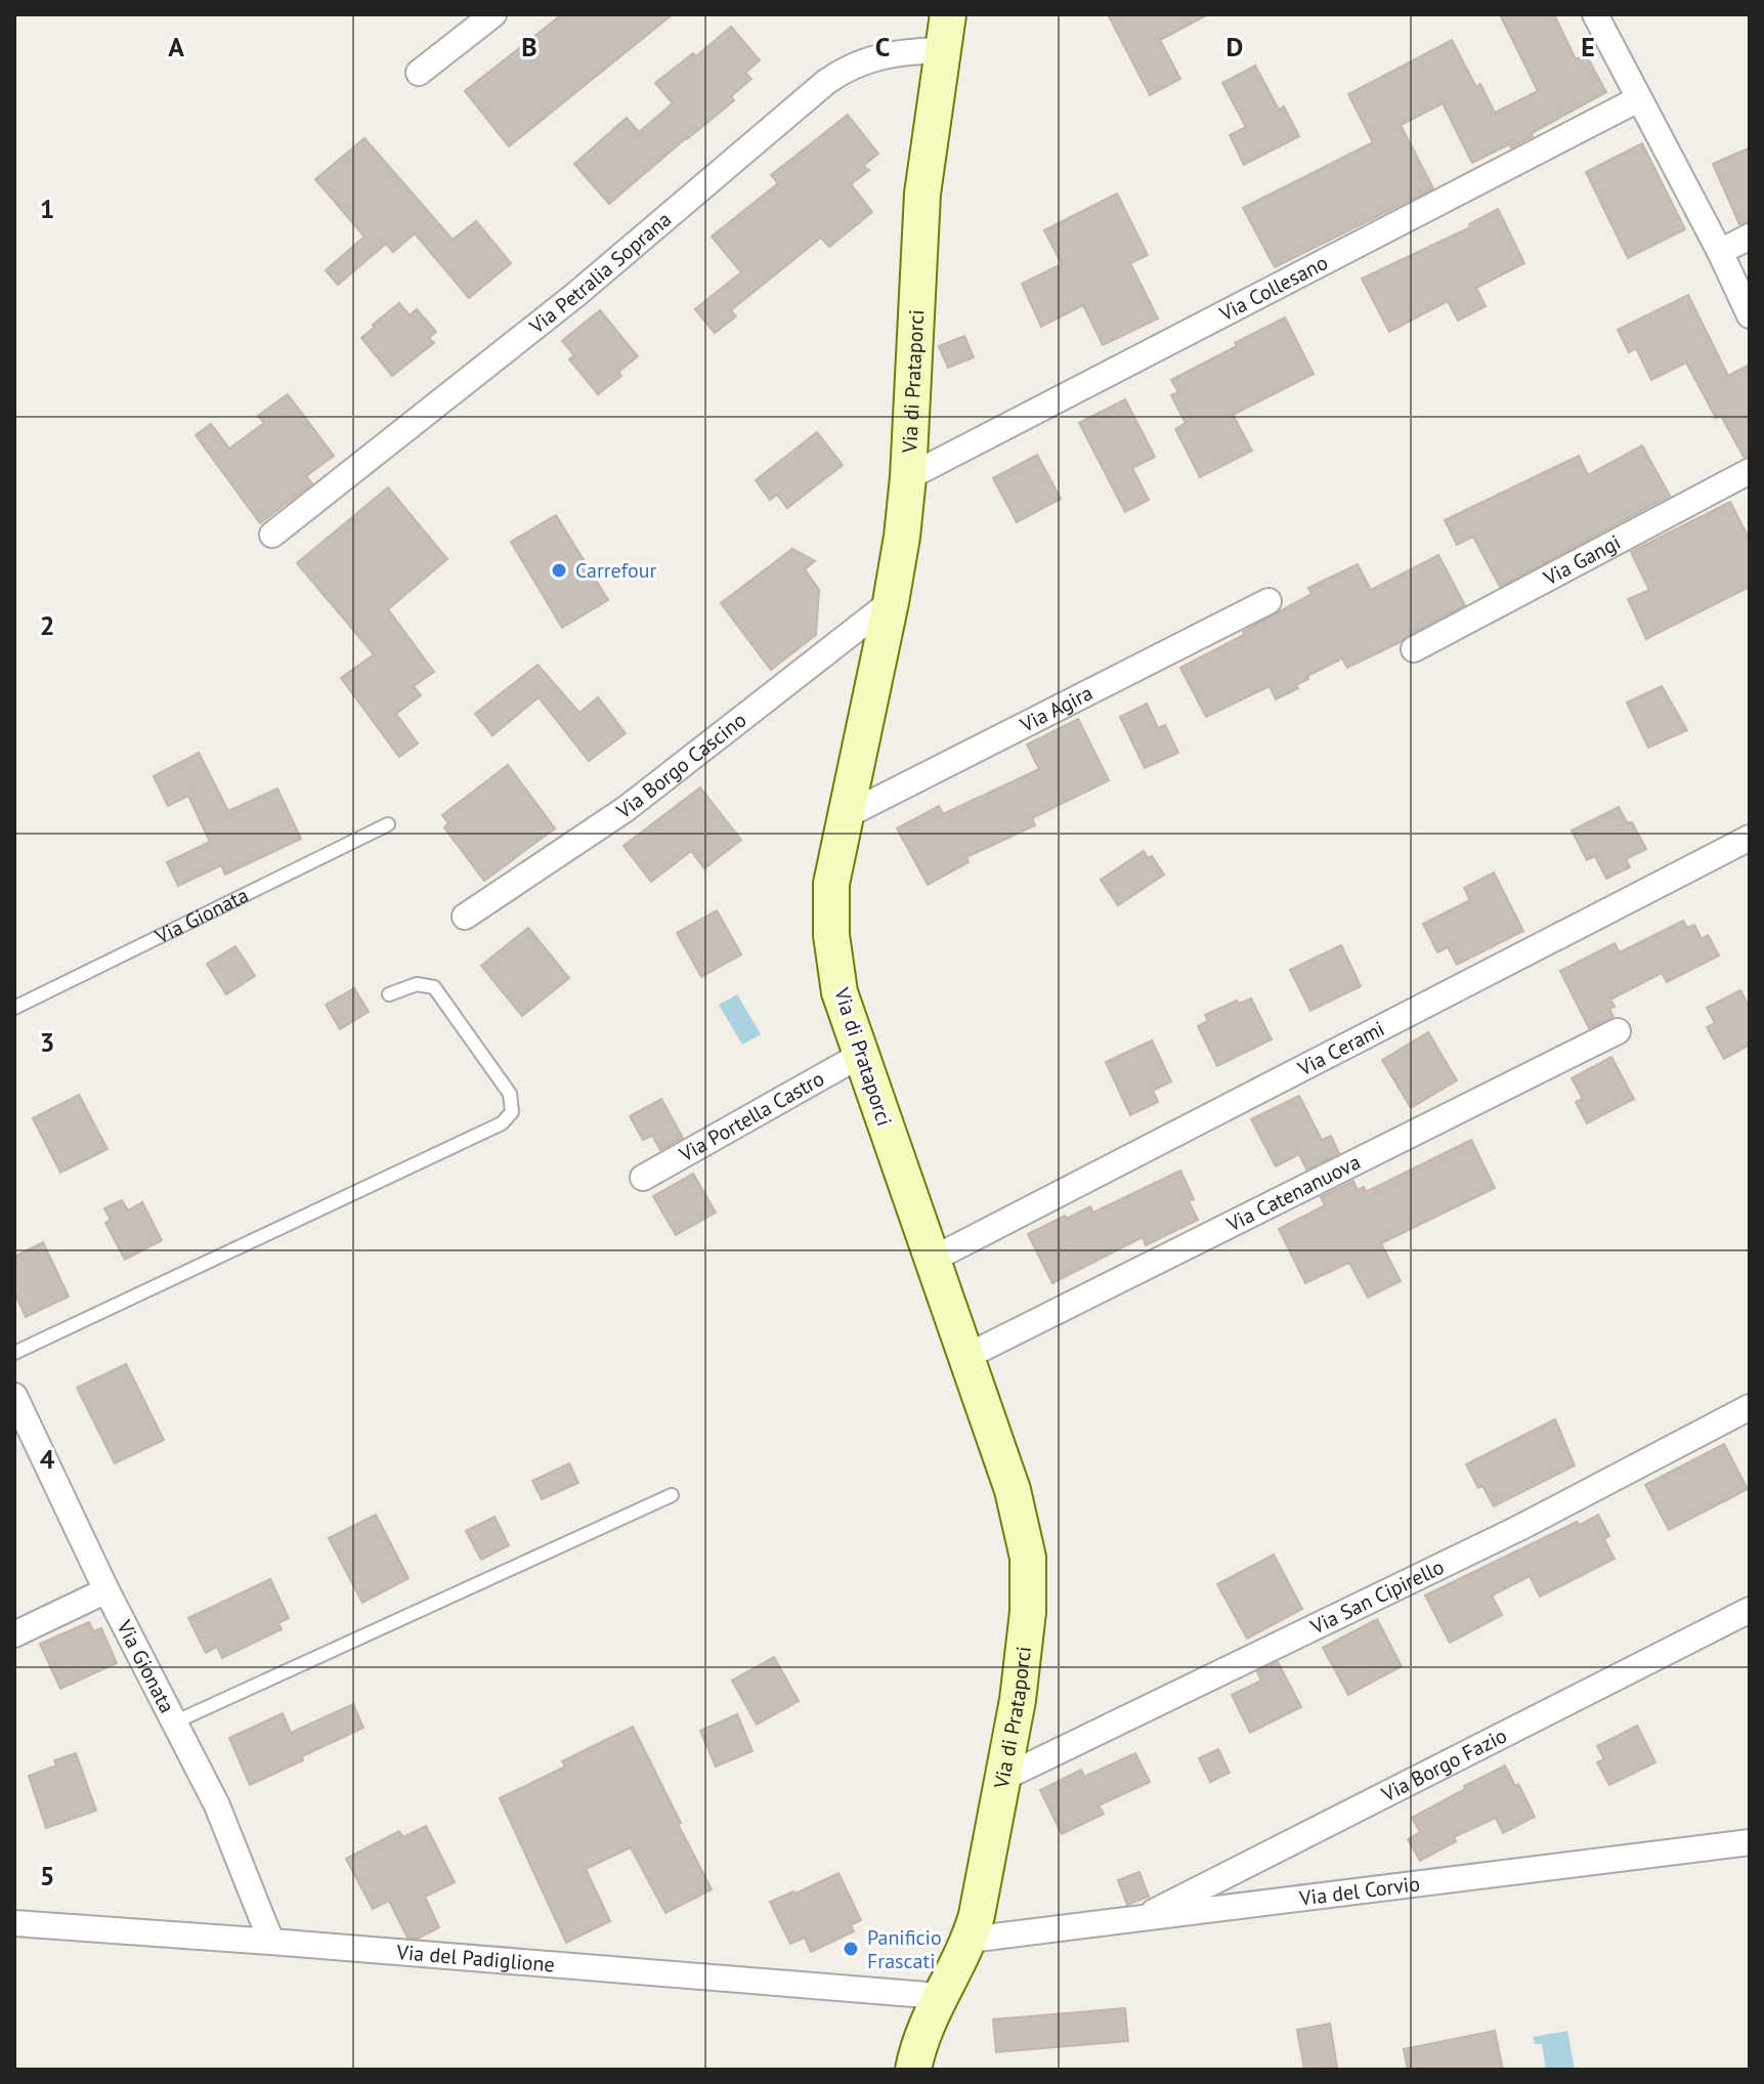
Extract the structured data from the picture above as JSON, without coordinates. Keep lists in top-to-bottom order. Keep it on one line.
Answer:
{"streets":{"street":["Via Petralia Soprana","Via Collesano","Via di Prataporci","Via Gangi","Via Agira","Via Borgo Cascino","Via Gionata","Via Cerami","Via Portella Castro","Via Catenanuova","Via San Cipirello","Via Borgo Fazio","Via del Corvio","Via del Padiglione"]},"crossings":[["Via Petralia Soprana","Via di Prataporci"],["Via Collesano","Via di Prataporci"],["Via di Prataporci","Via Agira"],["Via di Prataporci","Via Borgo Cascino"],["Via di Prataporci","Via Cerami"],["Via di Prataporci","Via Portella Castro"],["Via di Prataporci","Via Catenanuova"],["Via di Prataporci","Via San Cipirello"],["Via di Prataporci","Via del Corvio"],["Via di Prataporci","Via del Padiglione"],["Via Gionata","Via del Padiglione"],["Via Borgo Fazio","Via del Corvio"]],"places":["Carrefour","Panificio Frascati"],"grid":{"columns":["A","B","C","D","E"],"rows":["1","2","3","4","5"]}}
